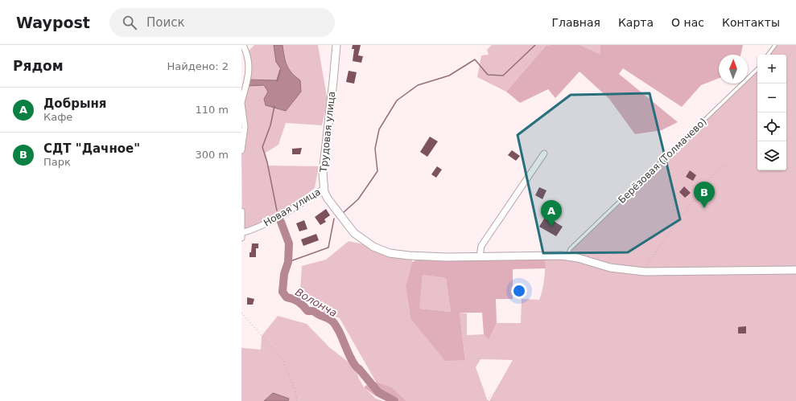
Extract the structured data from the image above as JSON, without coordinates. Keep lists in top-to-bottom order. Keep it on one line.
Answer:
{"streets":{"street":["Трудовая улица","Новая улица"],"lane":["Берёзовая (Толмачево)"]},"crossings":[["Трудовая улица","Берёзовая (Толмачево)"],["Трудовая улица","Новая улица"]],"water":["Волонча"],"north":"top","page":{"header":"Waypost","search":"Поиск","nav":["Главная","Карта","О нас","Контакты"],"heading":["Рядом","Найдено: 2"],"map_buttons":["+","−"],"list":[{"mark":"A","name":"Добрыня","note":"Кафе","value":"110 m"},{"mark":"B","name":"СДТ \"Дачное\"","note":"Парк","value":"300 m"}],"pins":["B","A"]}}
